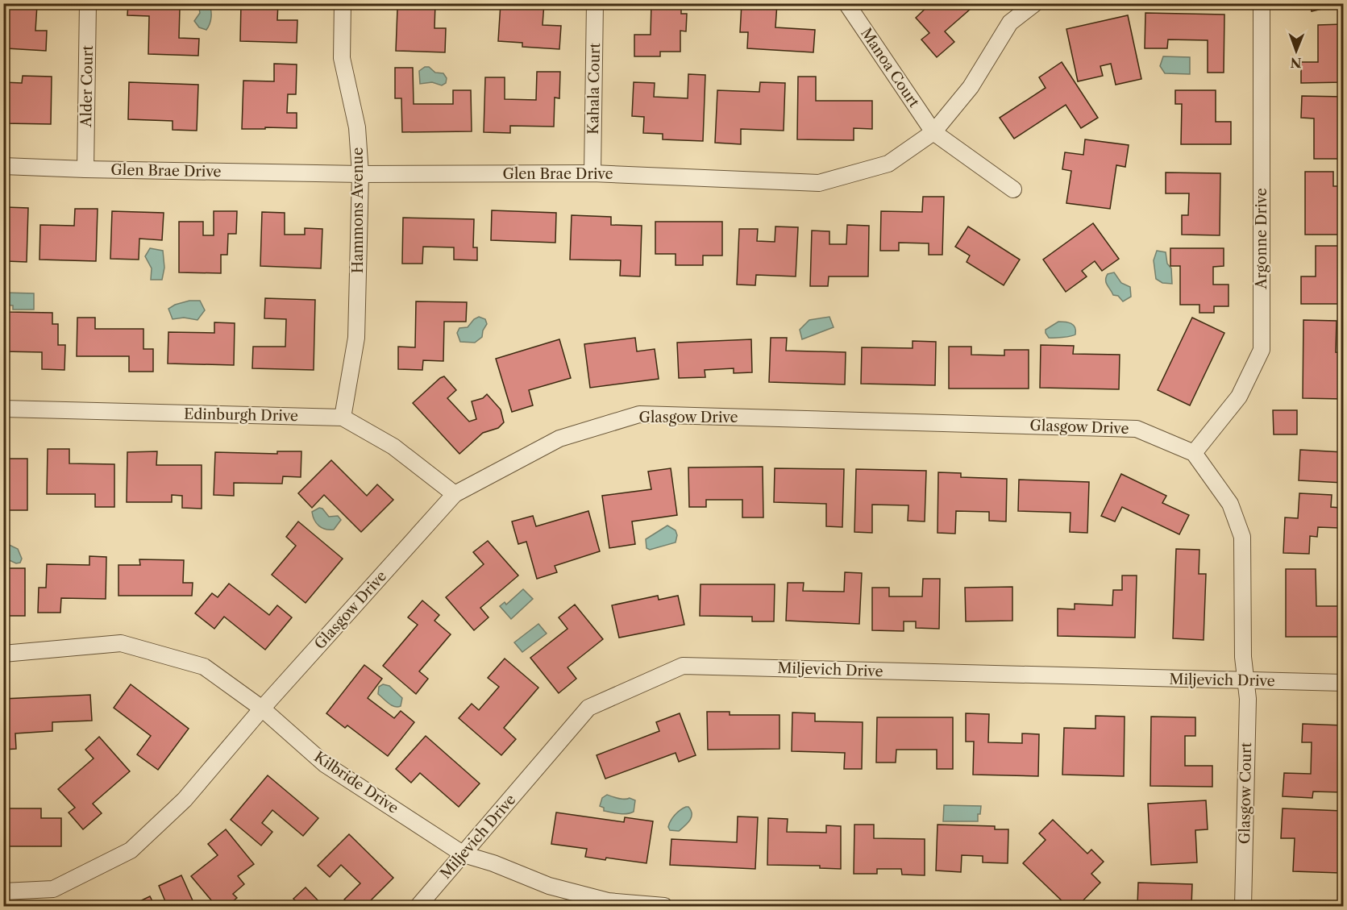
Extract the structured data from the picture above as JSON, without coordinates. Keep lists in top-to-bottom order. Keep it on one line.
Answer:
{"streets":{"street":["Manoa Court","Alder Court","Kahala Court","Glen Brae Drive","Hammons Avenue","Argonne Drive","Edinburgh Drive","Glasgow Drive","Miljevich Drive","Kilbride Drive","Glasgow Court"]},"crossings":[["Manoa Court","Glen Brae Drive"],["Alder Court","Glen Brae Drive"],["Kahala Court","Glen Brae Drive"],["Glen Brae Drive","Hammons Avenue"],["Hammons Avenue","Edinburgh Drive"],["Argonne Drive","Glasgow Drive"],["Edinburgh Drive","Glasgow Drive"],["Glasgow Drive","Kilbride Drive"],["Miljevich Drive","Kilbride Drive"],["Miljevich Drive","Glasgow Court"]],"north":"bottom"}
